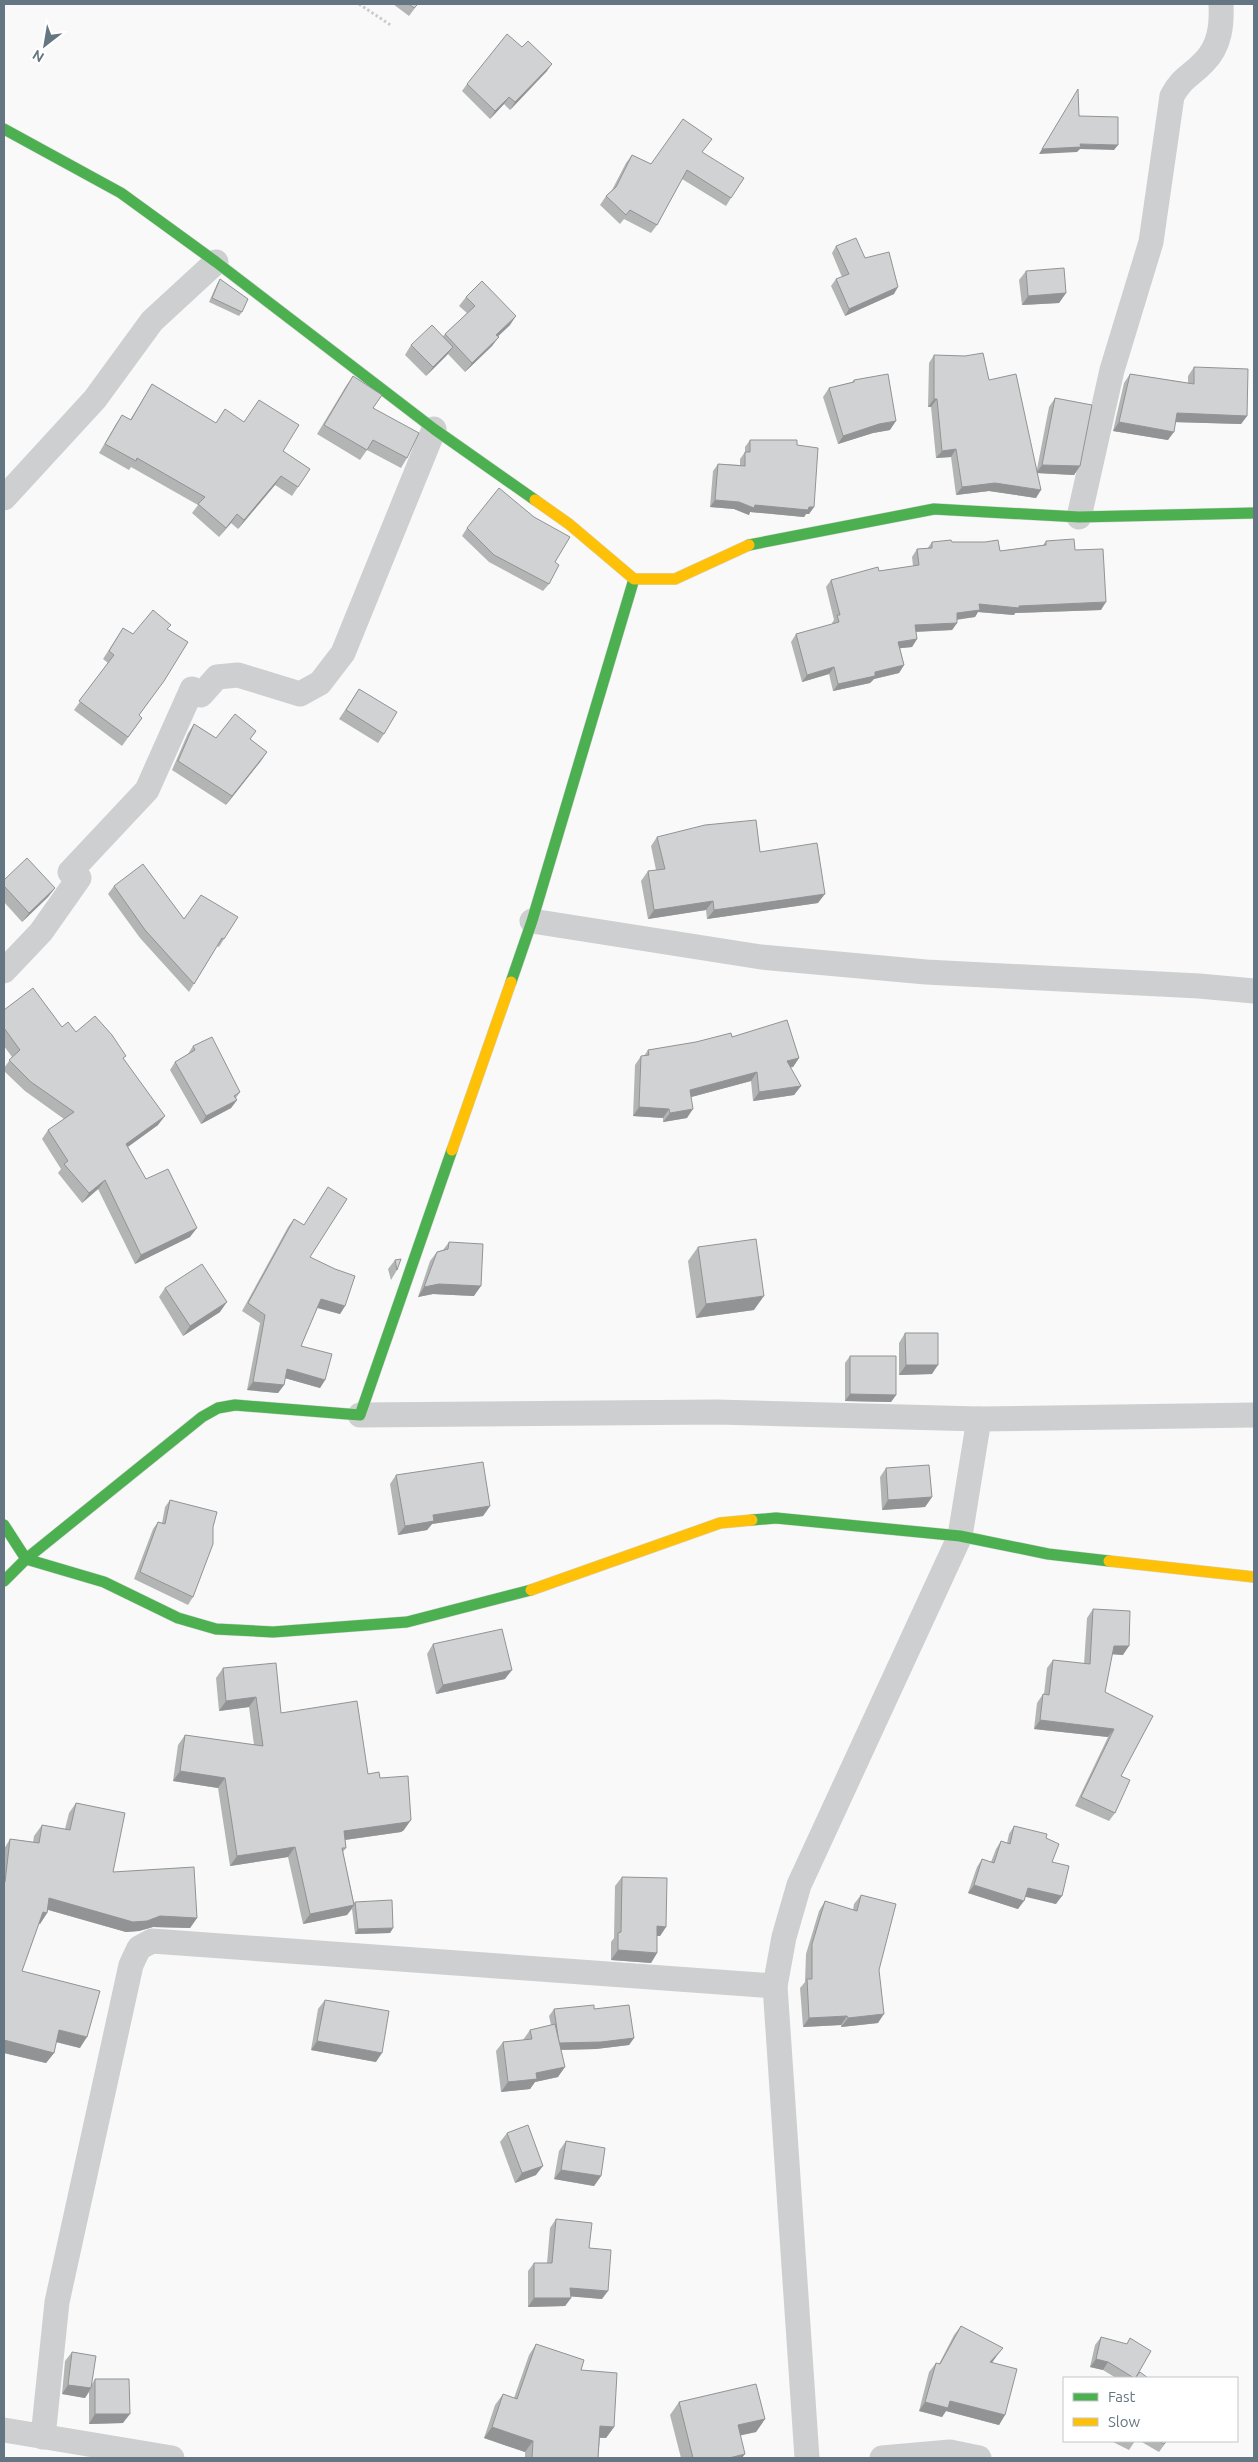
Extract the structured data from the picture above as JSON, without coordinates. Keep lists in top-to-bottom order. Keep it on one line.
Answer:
{"legend":["Fast","Slow"],"north":"bottom left"}
